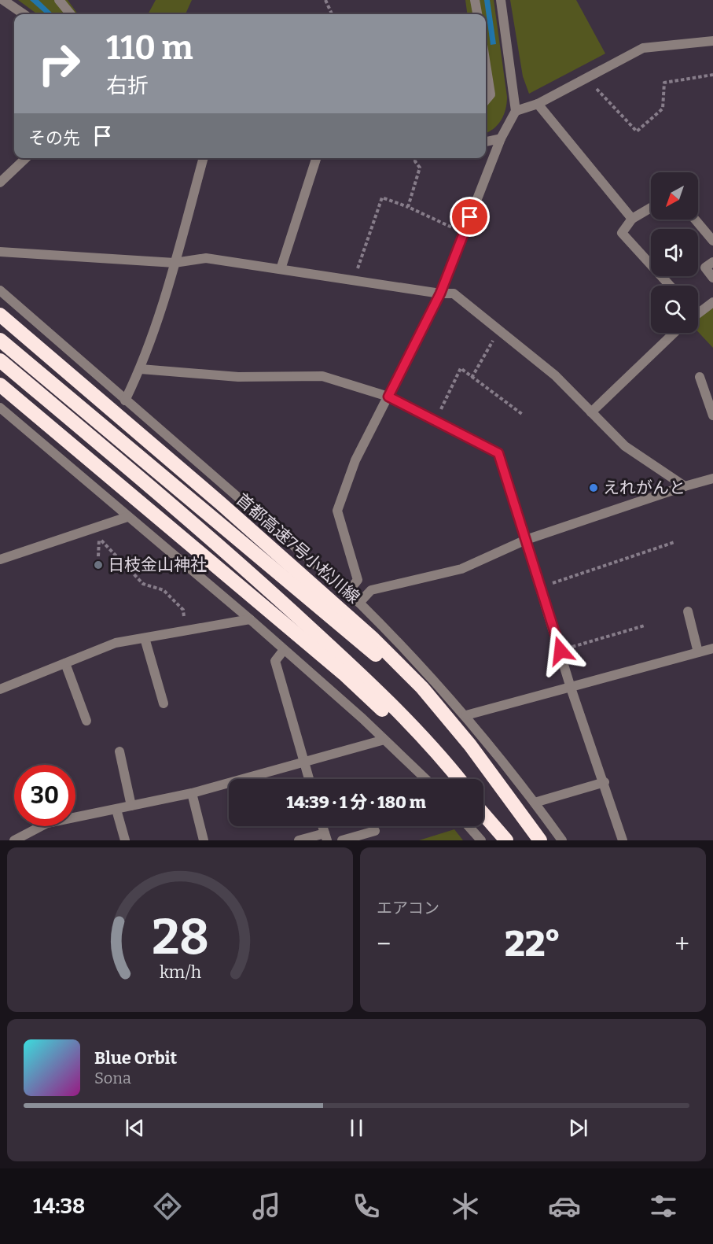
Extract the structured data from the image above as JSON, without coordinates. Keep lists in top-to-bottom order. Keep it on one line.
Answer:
{"streets":{"highway":["首都高速7号小松川線"]},"places":["えれがんと","日枝金山神社"],"north":"bottom left","page":{"turn":["110 m","右折"],"then":"その先","limit":"30","trip":"14:39 · 1 分 · 180 m","tile":"エアコン","heat":["−","22°","+"],"song":["Blue Orbit","Sona"],"tabs":"14:38","gauge":["28","km/h"]}}
